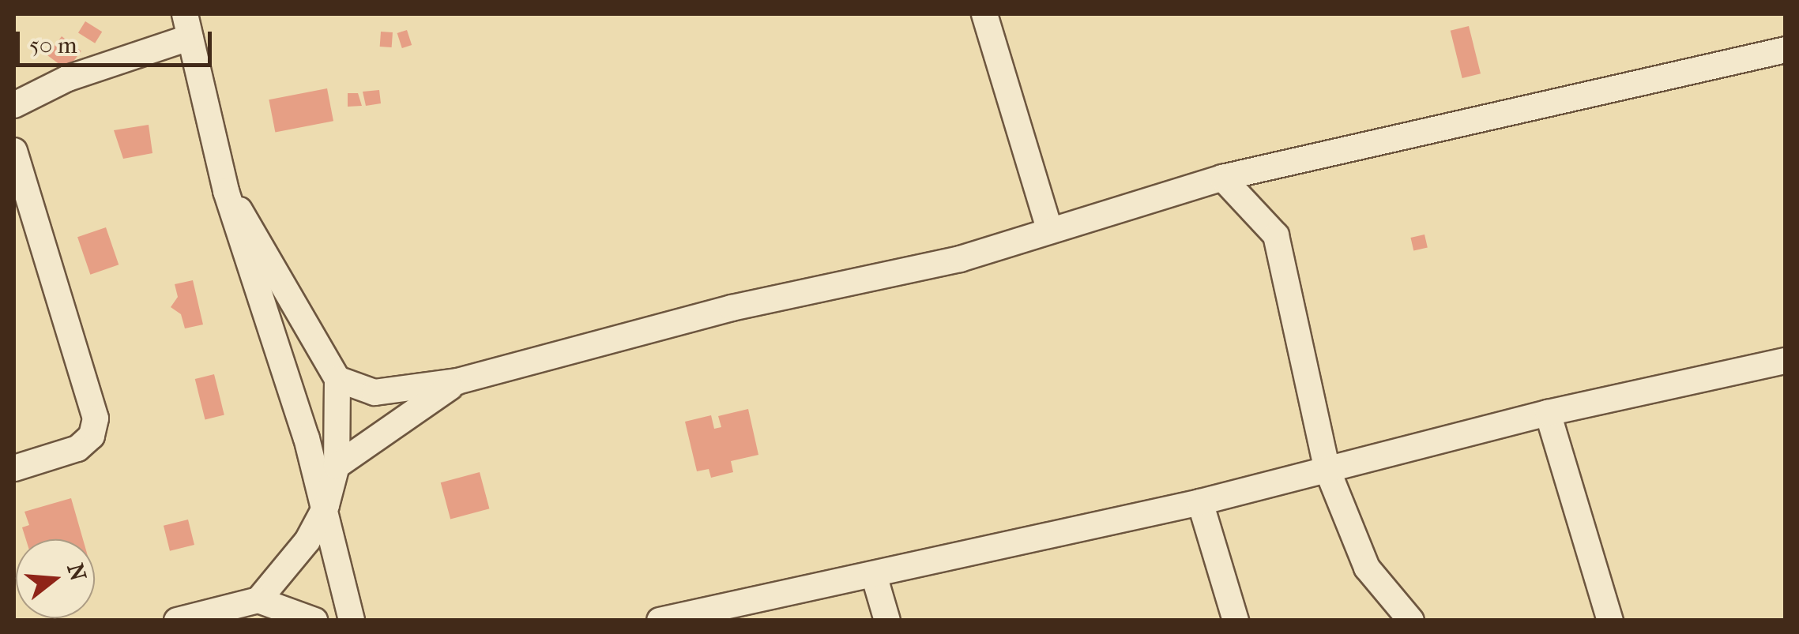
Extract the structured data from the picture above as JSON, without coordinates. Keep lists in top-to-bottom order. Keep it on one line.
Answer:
{"scale_bar":"50 m","north":"right"}
